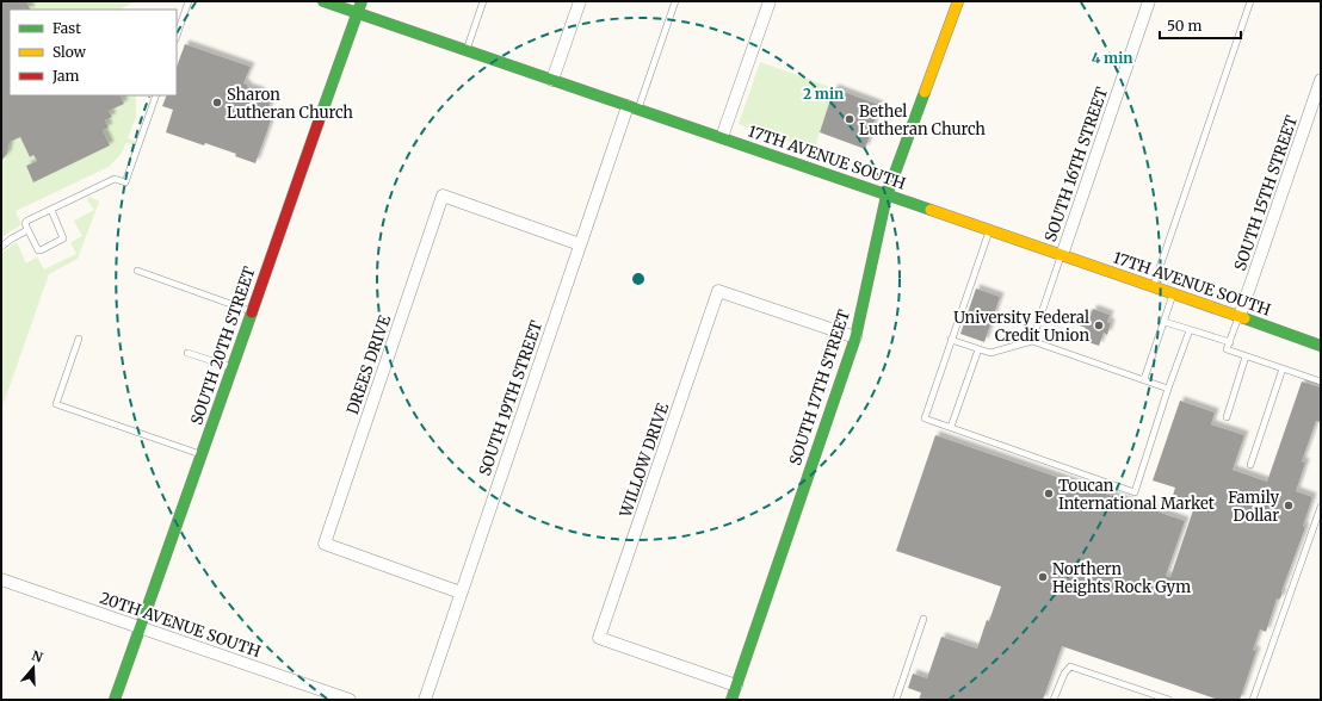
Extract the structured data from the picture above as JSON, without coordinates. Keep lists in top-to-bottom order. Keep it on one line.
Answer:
{"streets":{"street":["17TH AVENUE SOUTH","SOUTH 16TH STREET","SOUTH 15TH STREET","SOUTH 20TH STREET","DREES DRIVE","SOUTH 17TH STREET","SOUTH 19TH STREET","WILLOW DRIVE","20TH AVENUE SOUTH"]},"crossings":[["17TH AVENUE SOUTH","SOUTH 16TH STREET"],["17TH AVENUE SOUTH","SOUTH 15TH STREET"],["17TH AVENUE SOUTH","SOUTH 20TH STREET"],["17TH AVENUE SOUTH","SOUTH 17TH STREET"],["17TH AVENUE SOUTH","SOUTH 19TH STREET"],["SOUTH 20TH STREET","20TH AVENUE SOUTH"],["DREES DRIVE","SOUTH 19TH STREET"],["SOUTH 17TH STREET","WILLOW DRIVE"]],"places":["Sharon Lutheran Church","Bethel Lutheran Church","University Federal Credit Union","Toucan International Market","Family Dollar","Northern Heights Rock Gym"],"legend":["Fast","Slow","Jam"],"scale_bar":"50 m","north":"top","rings":["4 min","2 min"]}
